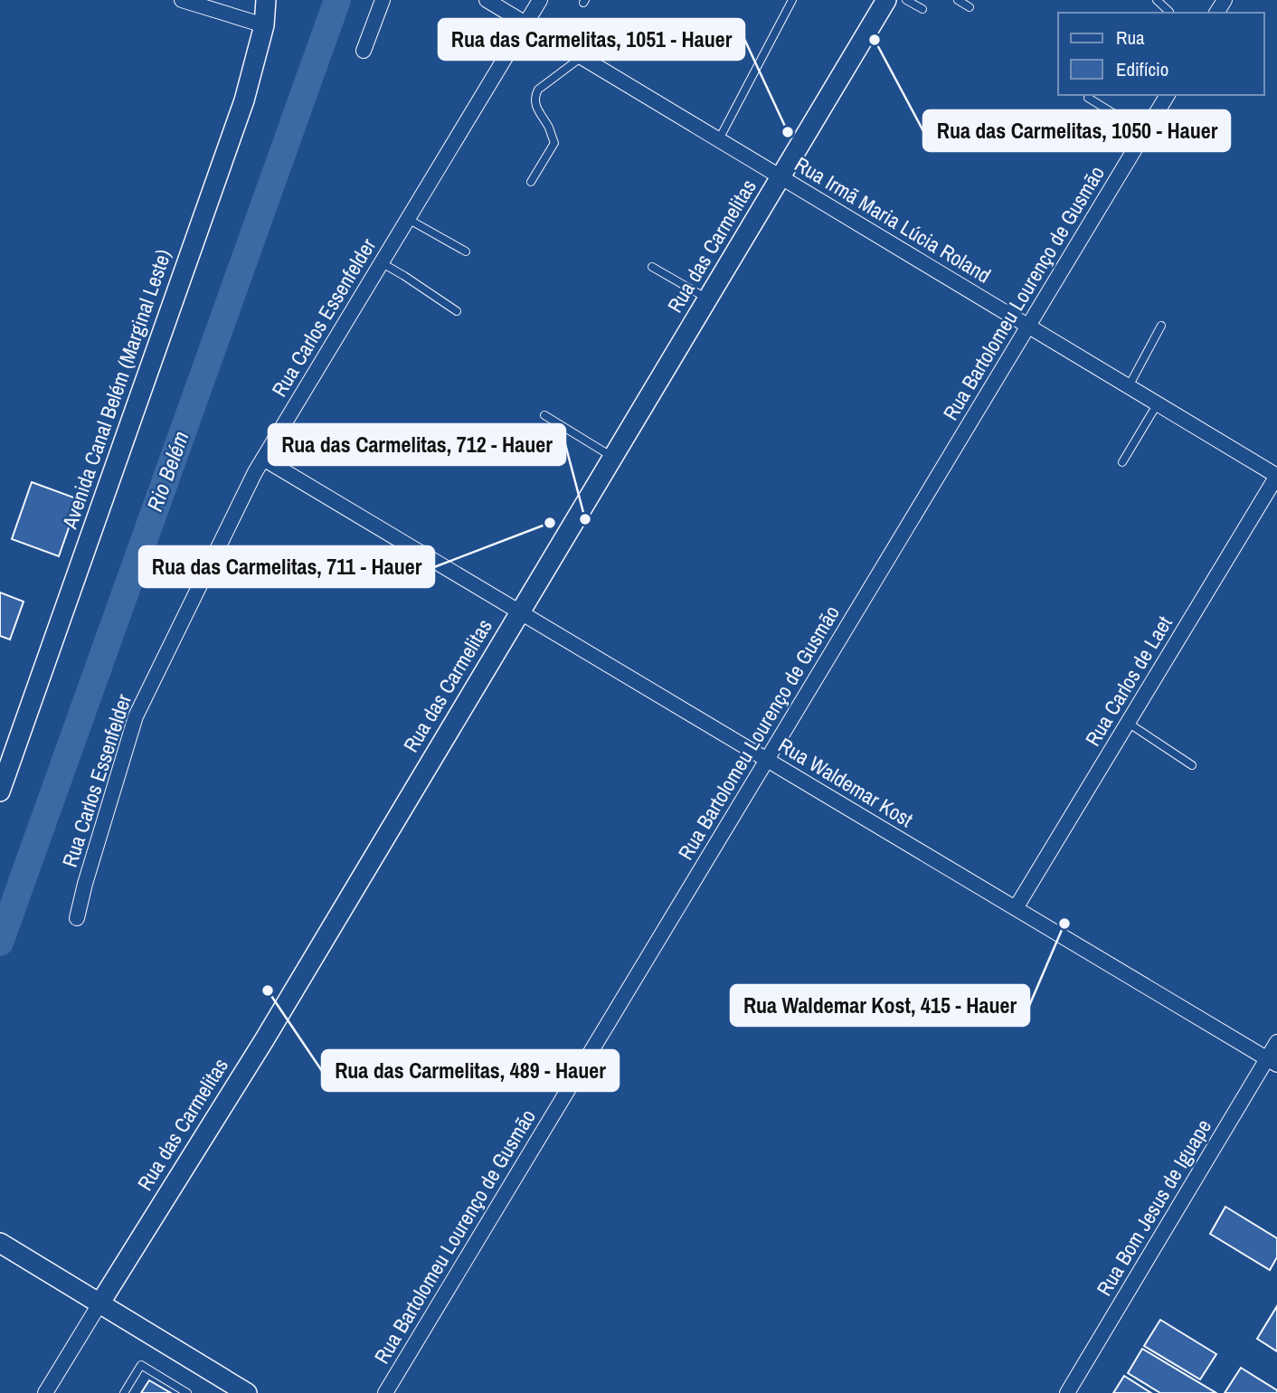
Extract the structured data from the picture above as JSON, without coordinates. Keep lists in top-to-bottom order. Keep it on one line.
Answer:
{"streets":{"street":["Rua Irmã Maria Lúcia Roland","Rua das Carmelitas","Rua Bartolomeu Lourenço de Gusmão","Rua Carlos Essenfelder","Avenida Canal Belém (Marginal Leste)","Rua Carlos de Laet","Rua Waldemar Kost","Rua Bom Jesus de Iguape"]},"crossings":[["Rua Irmã Maria Lúcia Roland","Rua das Carmelitas"],["Rua Irmã Maria Lúcia Roland","Rua Bartolomeu Lourenço de Gusmão"],["Rua Irmã Maria Lúcia Roland","Rua Carlos Essenfelder"],["Rua Irmã Maria Lúcia Roland","Rua Carlos de Laet"],["Rua das Carmelitas","Rua Waldemar Kost"],["Rua Bartolomeu Lourenço de Gusmão","Rua Waldemar Kost"],["Rua Carlos Essenfelder","Rua Waldemar Kost"],["Rua Carlos de Laet","Rua Waldemar Kost"],["Rua Waldemar Kost","Rua Bom Jesus de Iguape"]],"water":["Rio Belém"],"places":["Rua das Carmelitas, 1050 - Hauer","Rua das Carmelitas, 1051 - Hauer","Rua das Carmelitas, 712 - Hauer","Rua das Carmelitas, 711 - Hauer","Rua Waldemar Kost, 415 - Hauer","Rua das Carmelitas, 489 - Hauer"],"legend":["Rua","Edifício"]}
